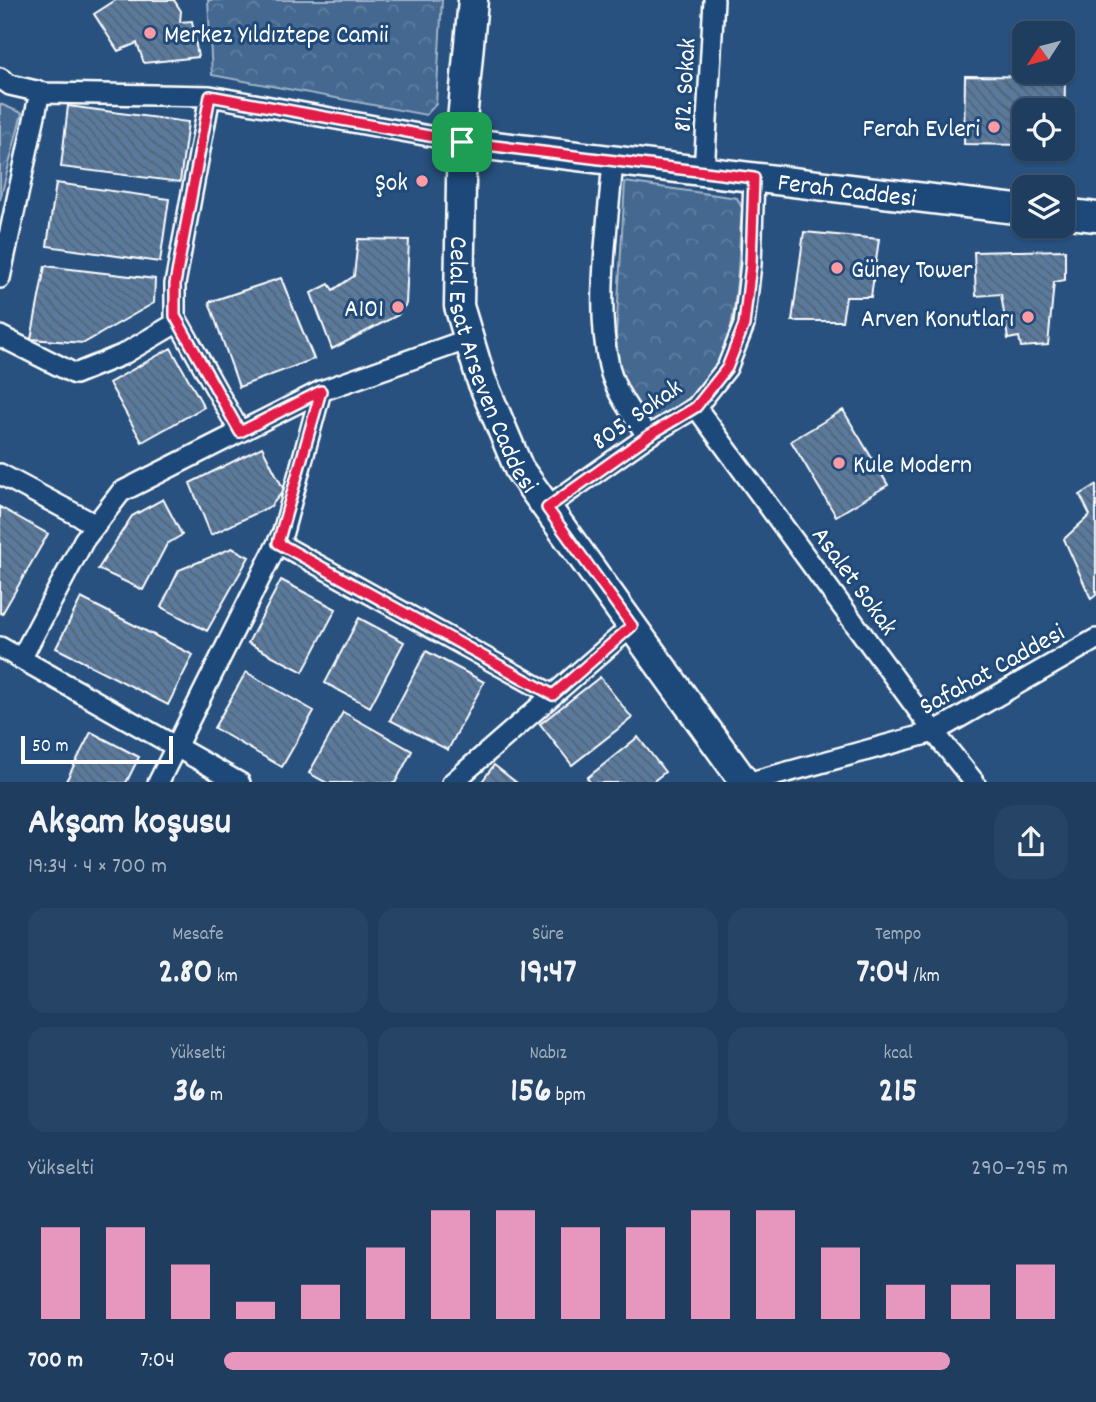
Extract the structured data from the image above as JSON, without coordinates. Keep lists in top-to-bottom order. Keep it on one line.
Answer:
{"streets":{"main road":["Ferah Caddesi","Celal Esat Arseven Caddesi"],"street":["812. Sokak","805. Sokak","Asalet Sokak","Safahat Caddesi"]},"crossings":[["812. Sokak","Ferah Caddesi"],["Ferah Caddesi","Celal Esat Arseven Caddesi"],["Ferah Caddesi","805. Sokak"],["Celal Esat Arseven Caddesi","805. Sokak"],["Celal Esat Arseven Caddesi","Safahat Caddesi"],["805. Sokak","Asalet Sokak"],["Asalet Sokak","Safahat Caddesi"]],"places":["Merkez Yıldıztepe Camii","Ferah Evleri","Şok","Güney Tower","A101","Arven Konutları","Kule Modern"],"scale_bar":"50 m","north":"bottom left","page":{"scale":"50 m","heading":["Akşam koşusu","19:34 · 4 × 700 m"],"stats":[["Mesafe","2.80 km"],["Süre","19:47"],["Tempo","7:04 /km"],["Yükselti","36 m"],["Nabız","156 bpm"],["kcal","215"]],"chart":["Yükselti","290–295 m"],"list":[{"name":"700 m","note":"7:04"}]}}
